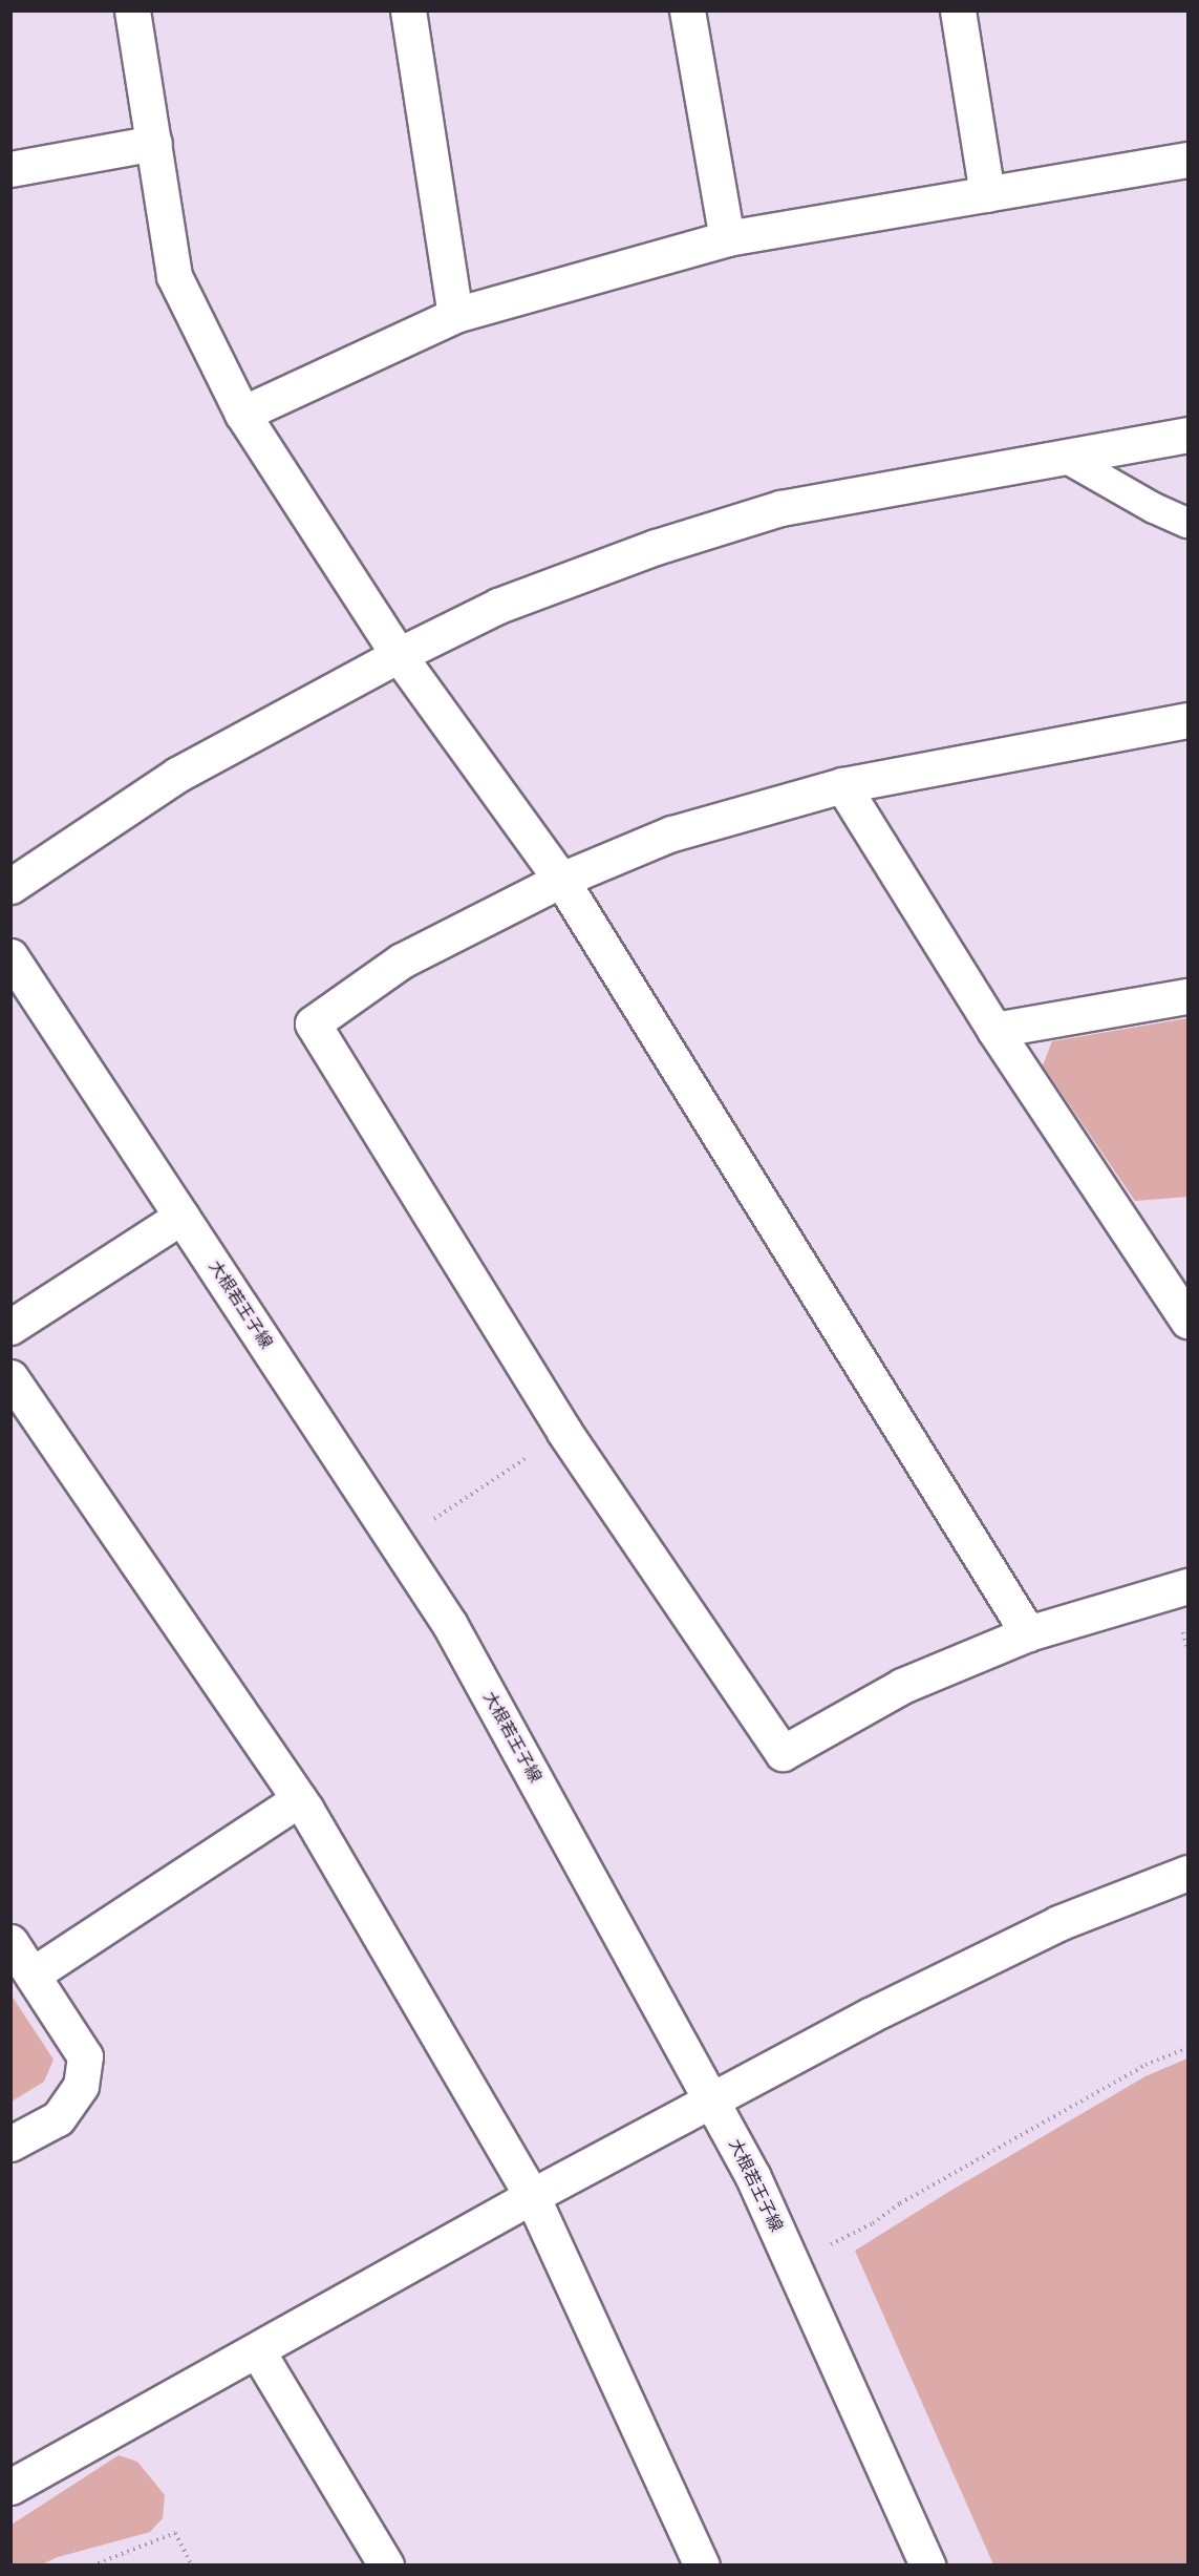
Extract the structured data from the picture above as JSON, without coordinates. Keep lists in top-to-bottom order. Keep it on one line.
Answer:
{"streets":{"street":["大根若王子線"]}}
